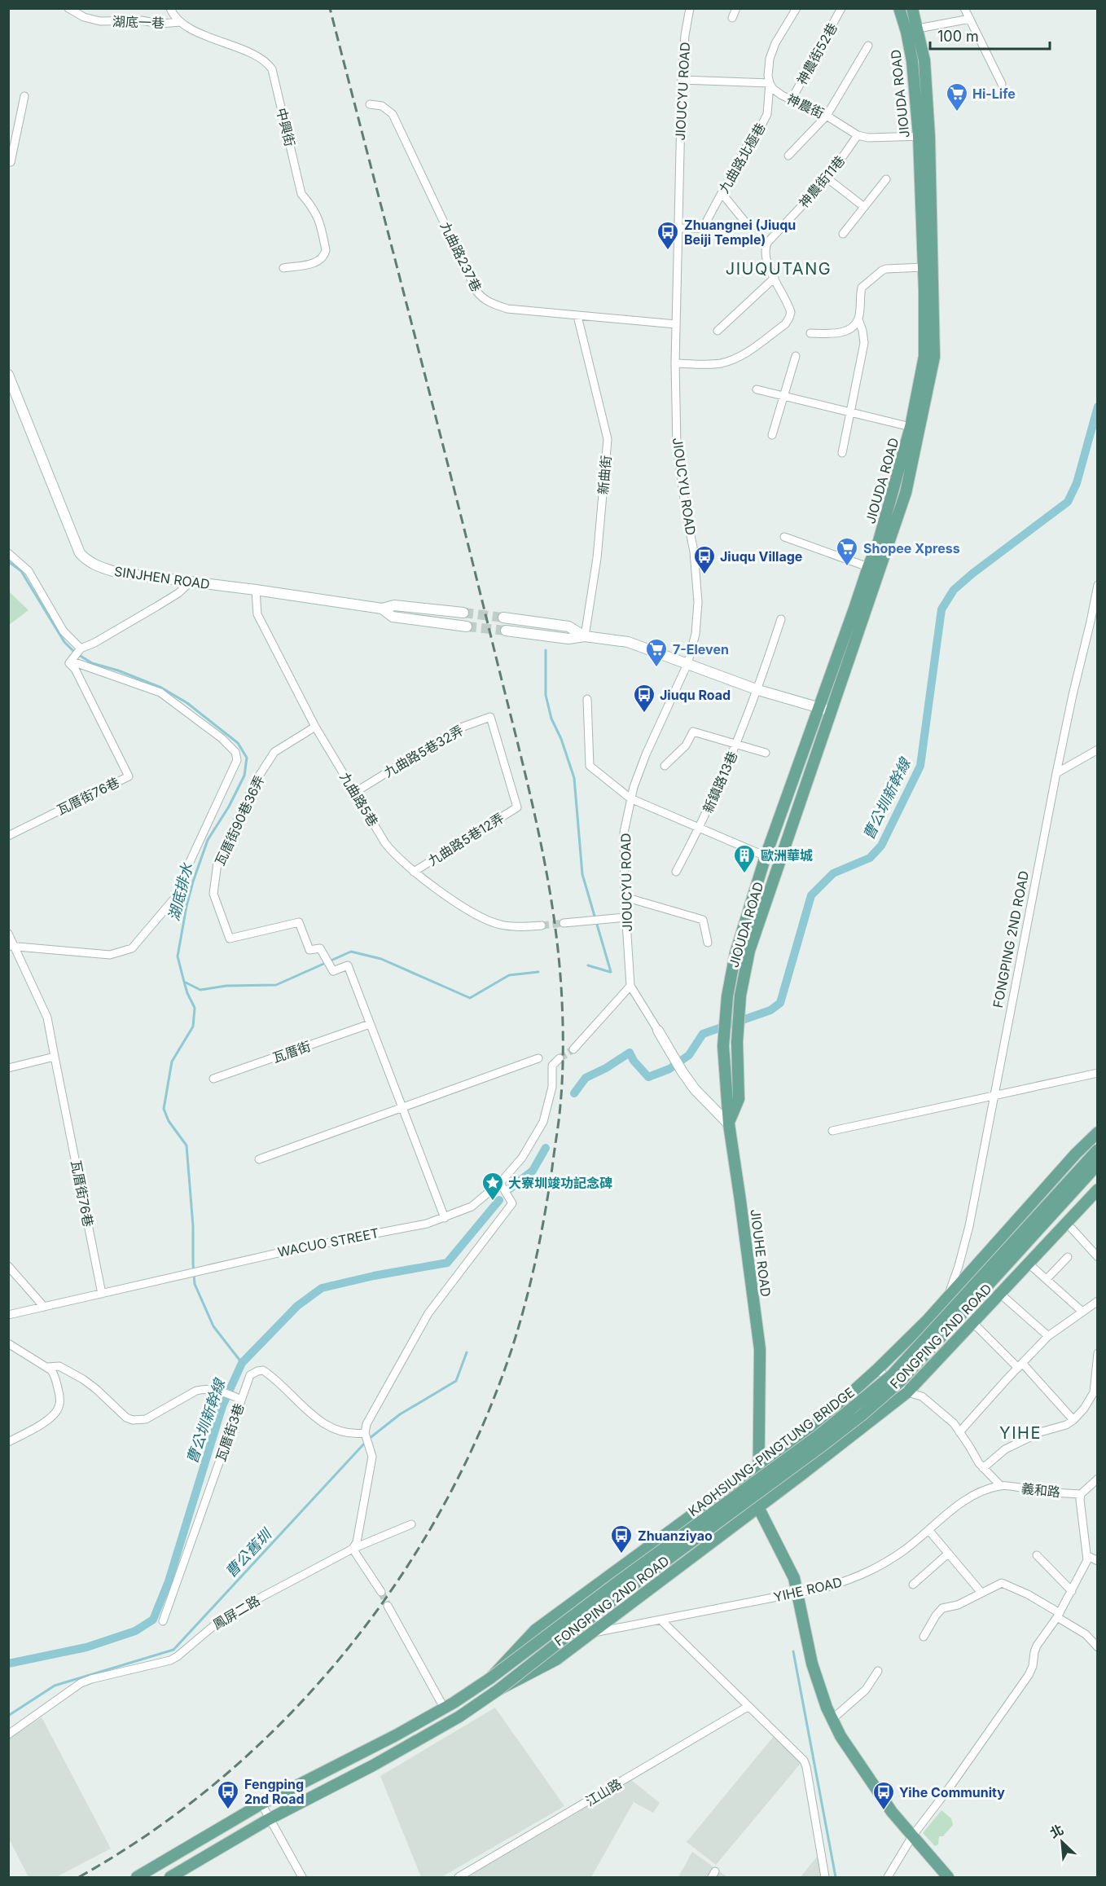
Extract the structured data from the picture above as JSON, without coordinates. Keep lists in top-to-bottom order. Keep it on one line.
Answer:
{"streets":{"main road":["JIOUDA ROAD","FONGPING 2ND ROAD","JIOUHE ROAD","KAOHSIUNG-PINGTUNG BRIDGE"],"street":["湖底一巷","神農街52巷","JIOUCYU ROAD","神農街","中興街","九曲路北極巷","神農街11巷","九曲路237巷","新曲街","SINJHEN ROAD","九曲路5巷32弄","新鎮路13巷","瓦厝街76巷","九曲路5巷","瓦厝街90巷36弄","九曲路5巷12弄","瓦厝街","WACUO STREET","瓦厝街3巷","義和路","YIHE ROAD","鳳屏二路","江山路"]},"crossings":[["湖底一巷","中興街"],["神農街52巷","神農街"],["JIOUCYU ROAD","JIOUDA ROAD"],["JIOUCYU ROAD","九曲路北極巷"],["JIOUCYU ROAD","九曲路237巷"],["JIOUCYU ROAD","JIOUHE ROAD"],["JIOUDA ROAD","神農街"],["JIOUDA ROAD","JIOUHE ROAD"],["神農街","九曲路北極巷"],["神農街","神農街11巷"],["九曲路237巷","新曲街"],["SINJHEN ROAD","九曲路5巷"],["九曲路5巷32弄","九曲路5巷"],["九曲路5巷32弄","九曲路5巷12弄"],["瓦厝街76巷","瓦厝街90巷36弄"],["瓦厝街76巷","WACUO STREET"],["九曲路5巷","瓦厝街90巷36弄"],["九曲路5巷","九曲路5巷12弄"],["瓦厝街90巷36弄","瓦厝街"],["FONGPING 2ND ROAD","JIOUHE ROAD"],["FONGPING 2ND ROAD","KAOHSIUNG-PINGTUNG BRIDGE"],["FONGPING 2ND ROAD","YIHE ROAD"],["義和路","YIHE ROAD"]],"districts":["JIUQUTANG","YIHE"],"water":["曹公圳新幹線","湖底排水","曹公舊圳"],"places":{"supermarket":["Hi-Life","Shopee Xpress","7-Eleven"],"bus stop":["Zhuangnei (Jiuqu Beiji Temple)","Jiuqu Village","Jiuqu Road","Zhuanziyao","Fengping 2nd Road","Yihe Community"],"building":["歐洲華城"],"place":["大寮圳竣功記念碑"]},"scale_bar":"100 m","north":"top left"}
